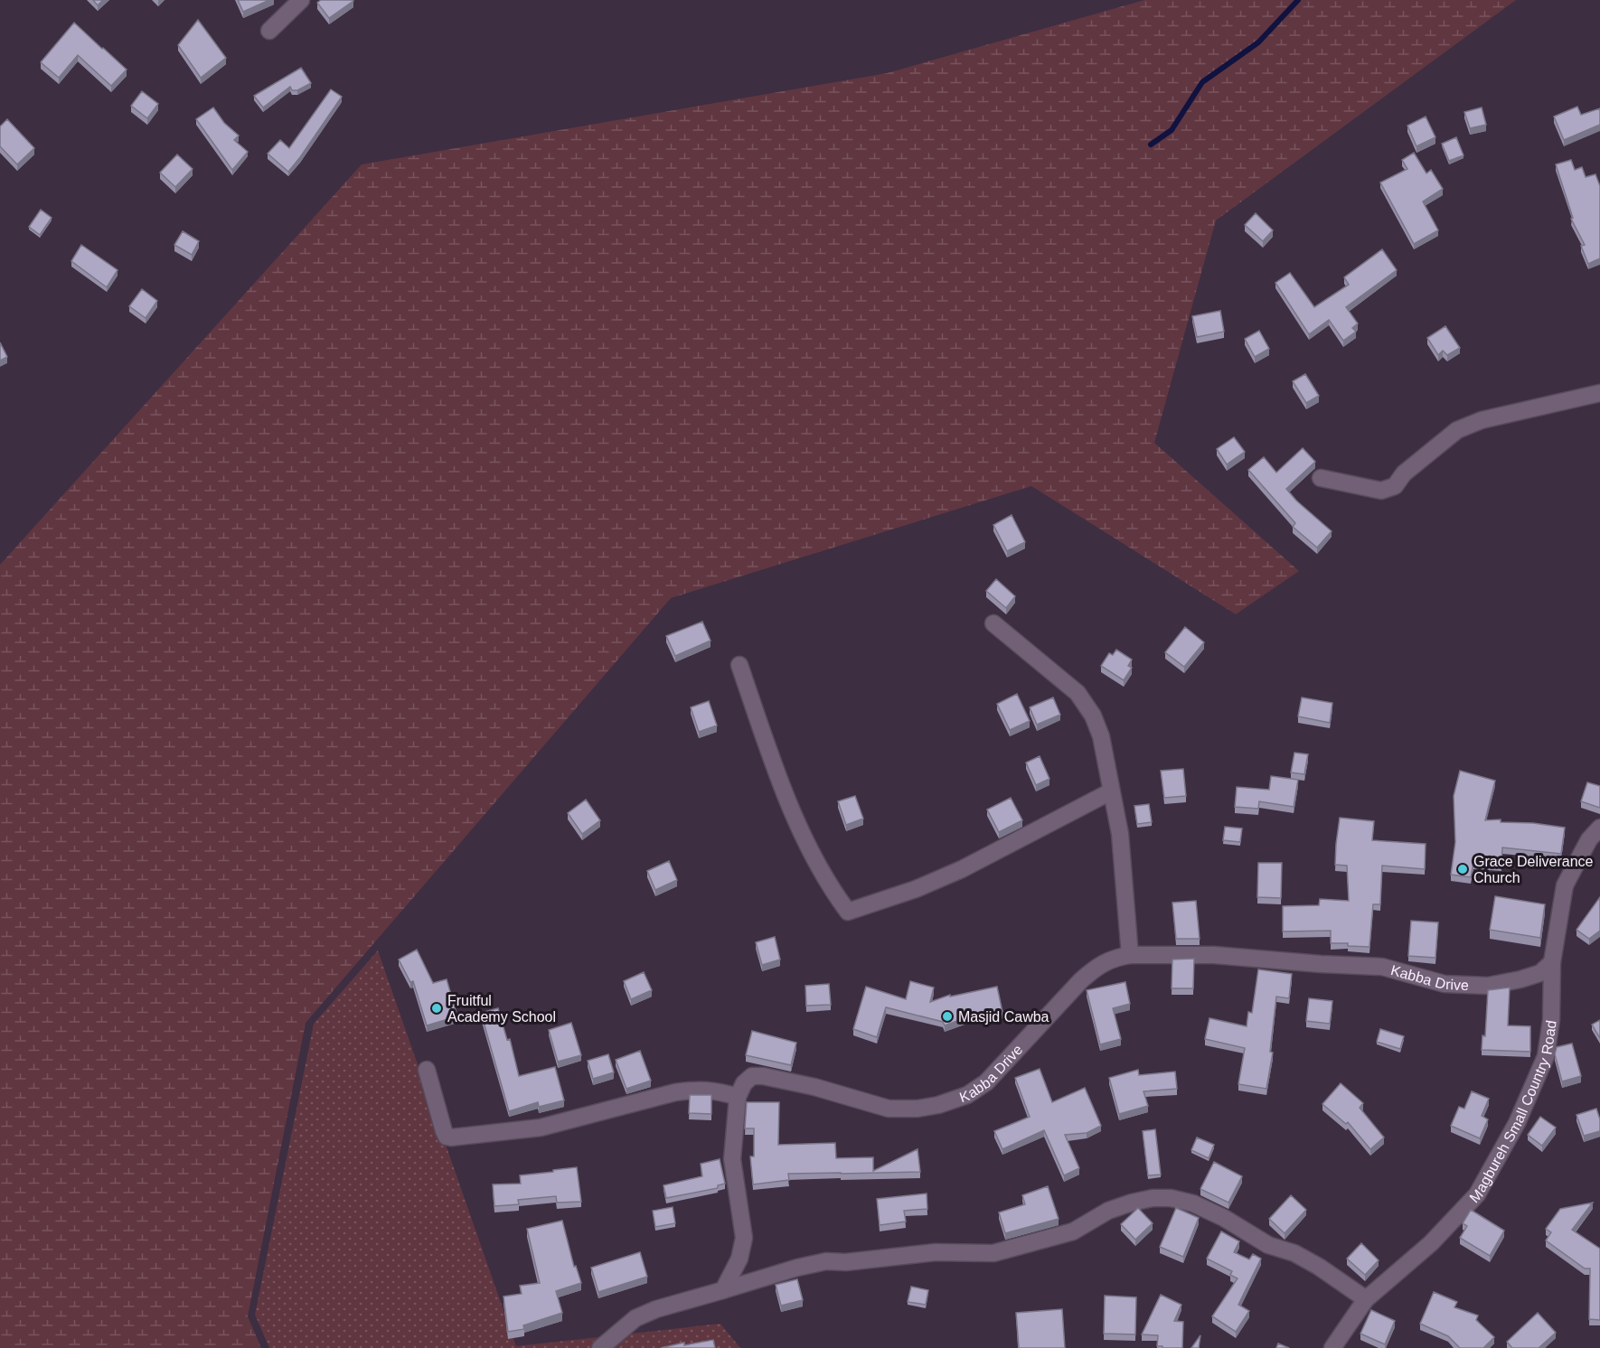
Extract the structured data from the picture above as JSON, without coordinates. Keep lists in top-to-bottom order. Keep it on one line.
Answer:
{"streets":{"street":["Kabba Drive","Magbureh Small Country Road"]},"crossings":[["Kabba Drive","Magbureh Small Country Road"]],"places":["Grace Deliverance Church","Fruitful Academy School","Masjid Cawba"]}
